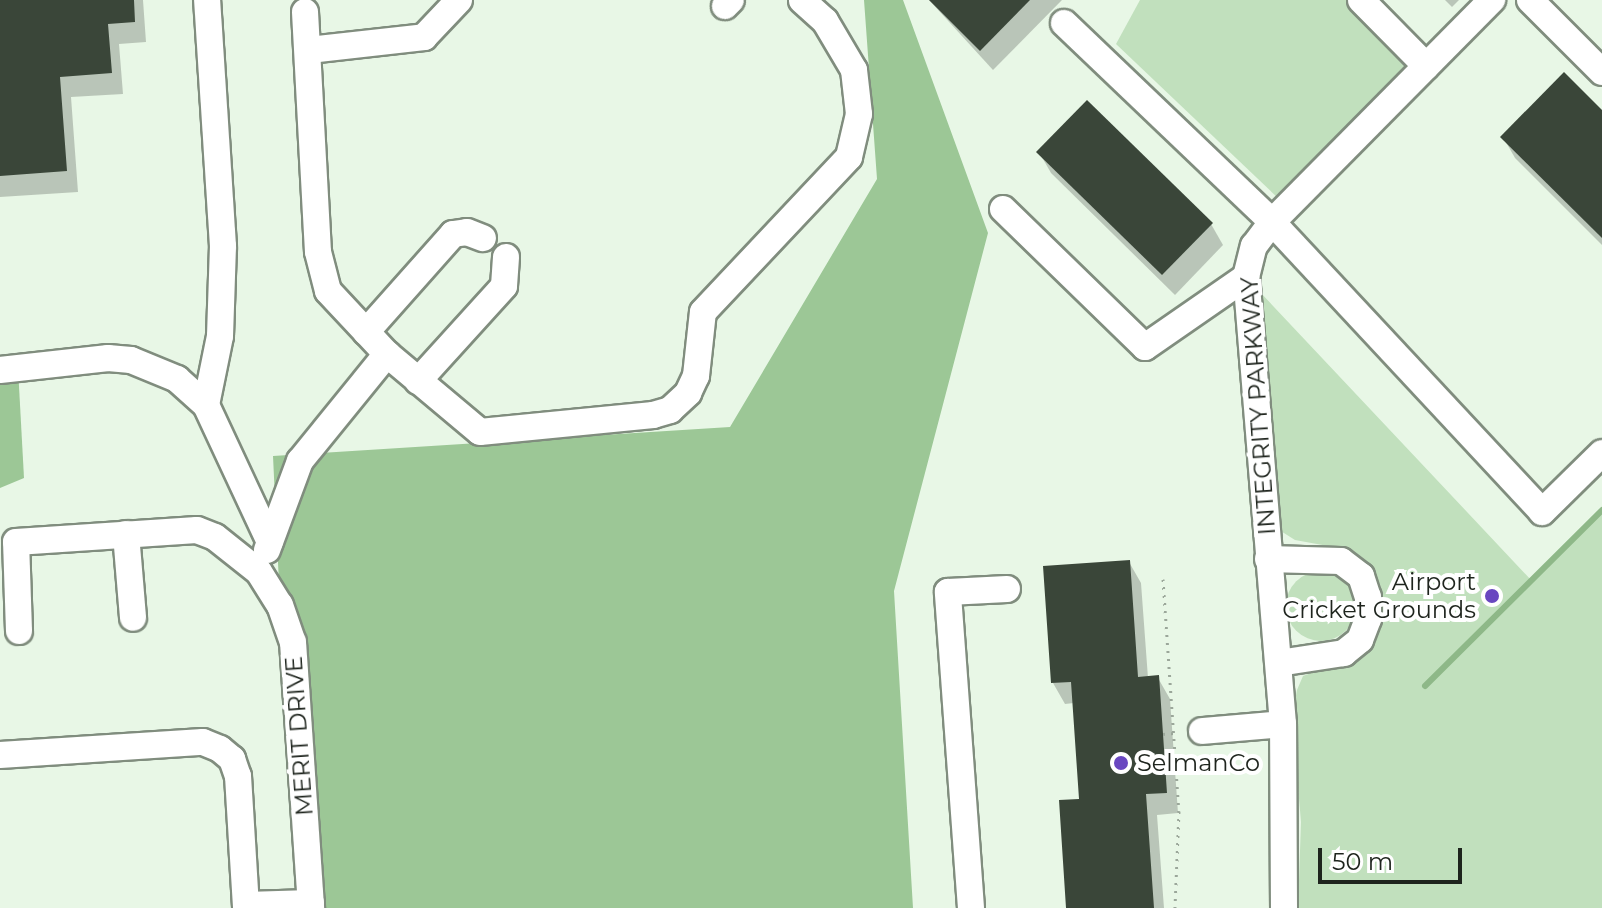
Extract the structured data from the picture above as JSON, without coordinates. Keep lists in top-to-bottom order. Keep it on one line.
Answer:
{"streets":{"street":["INTEGRITY PARKWAY","MERIT DRIVE"]},"places":["Airport Cricket Grounds","SelmanCo"],"scale_bar":"50 m"}
